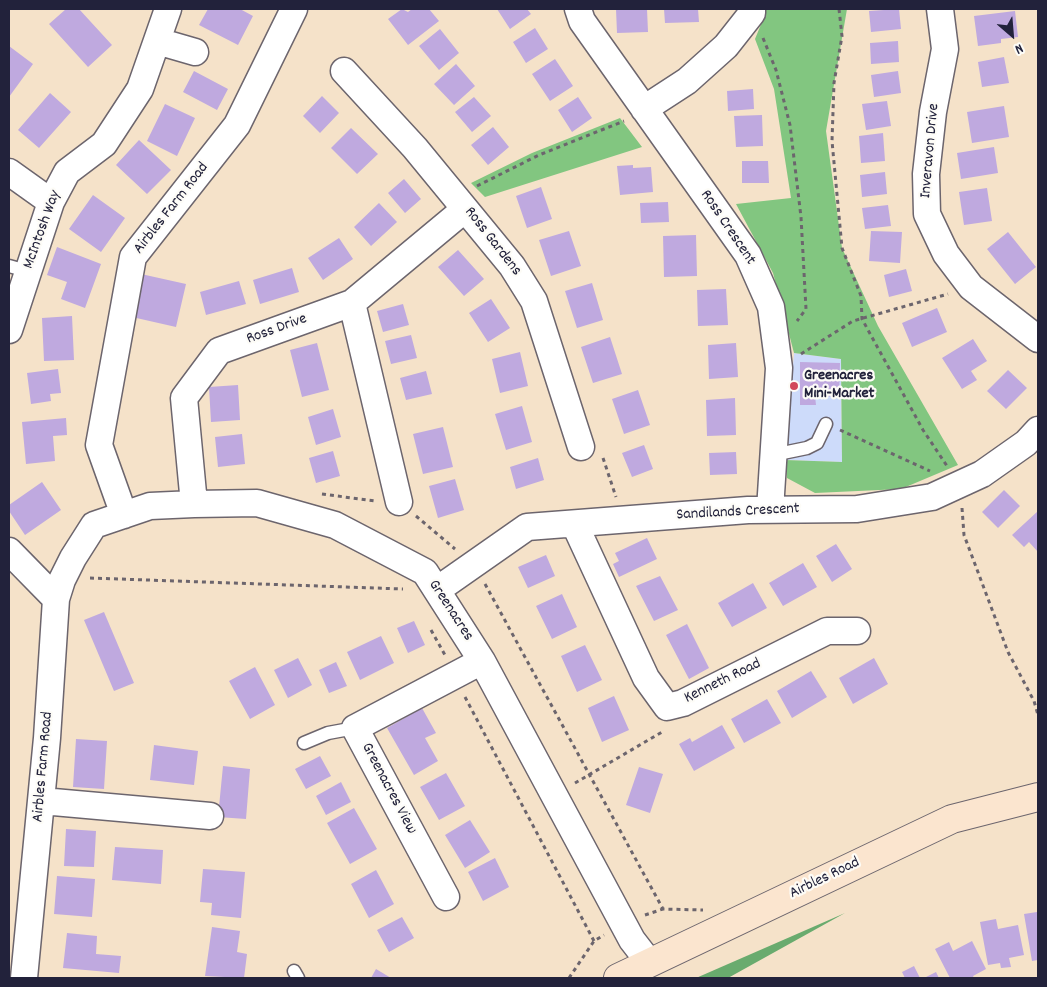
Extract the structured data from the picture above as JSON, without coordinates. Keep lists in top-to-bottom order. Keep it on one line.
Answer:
{"streets":{"main road":["Airbles Road"],"street":["Inveravon Drive","Airbles Farm Road","Ross Crescent","McIntosh Way","Ross Gardens","Ross Drive","Sandilands Crescent","Greenacres","Kenneth Road","Greenacres View"]},"crossings":[["Airbles Farm Road","Greenacres"],["Ross Crescent","Sandilands Crescent"],["Ross Gardens","Ross Drive"],["Ross Drive","Greenacres"],["Sandilands Crescent","Greenacres"],["Sandilands Crescent","Kenneth Road"],["Greenacres","Greenacres View"],["Greenacres","Airbles Road"]],"places":["Greenacres Mini-Market"],"north":"bottom right"}
